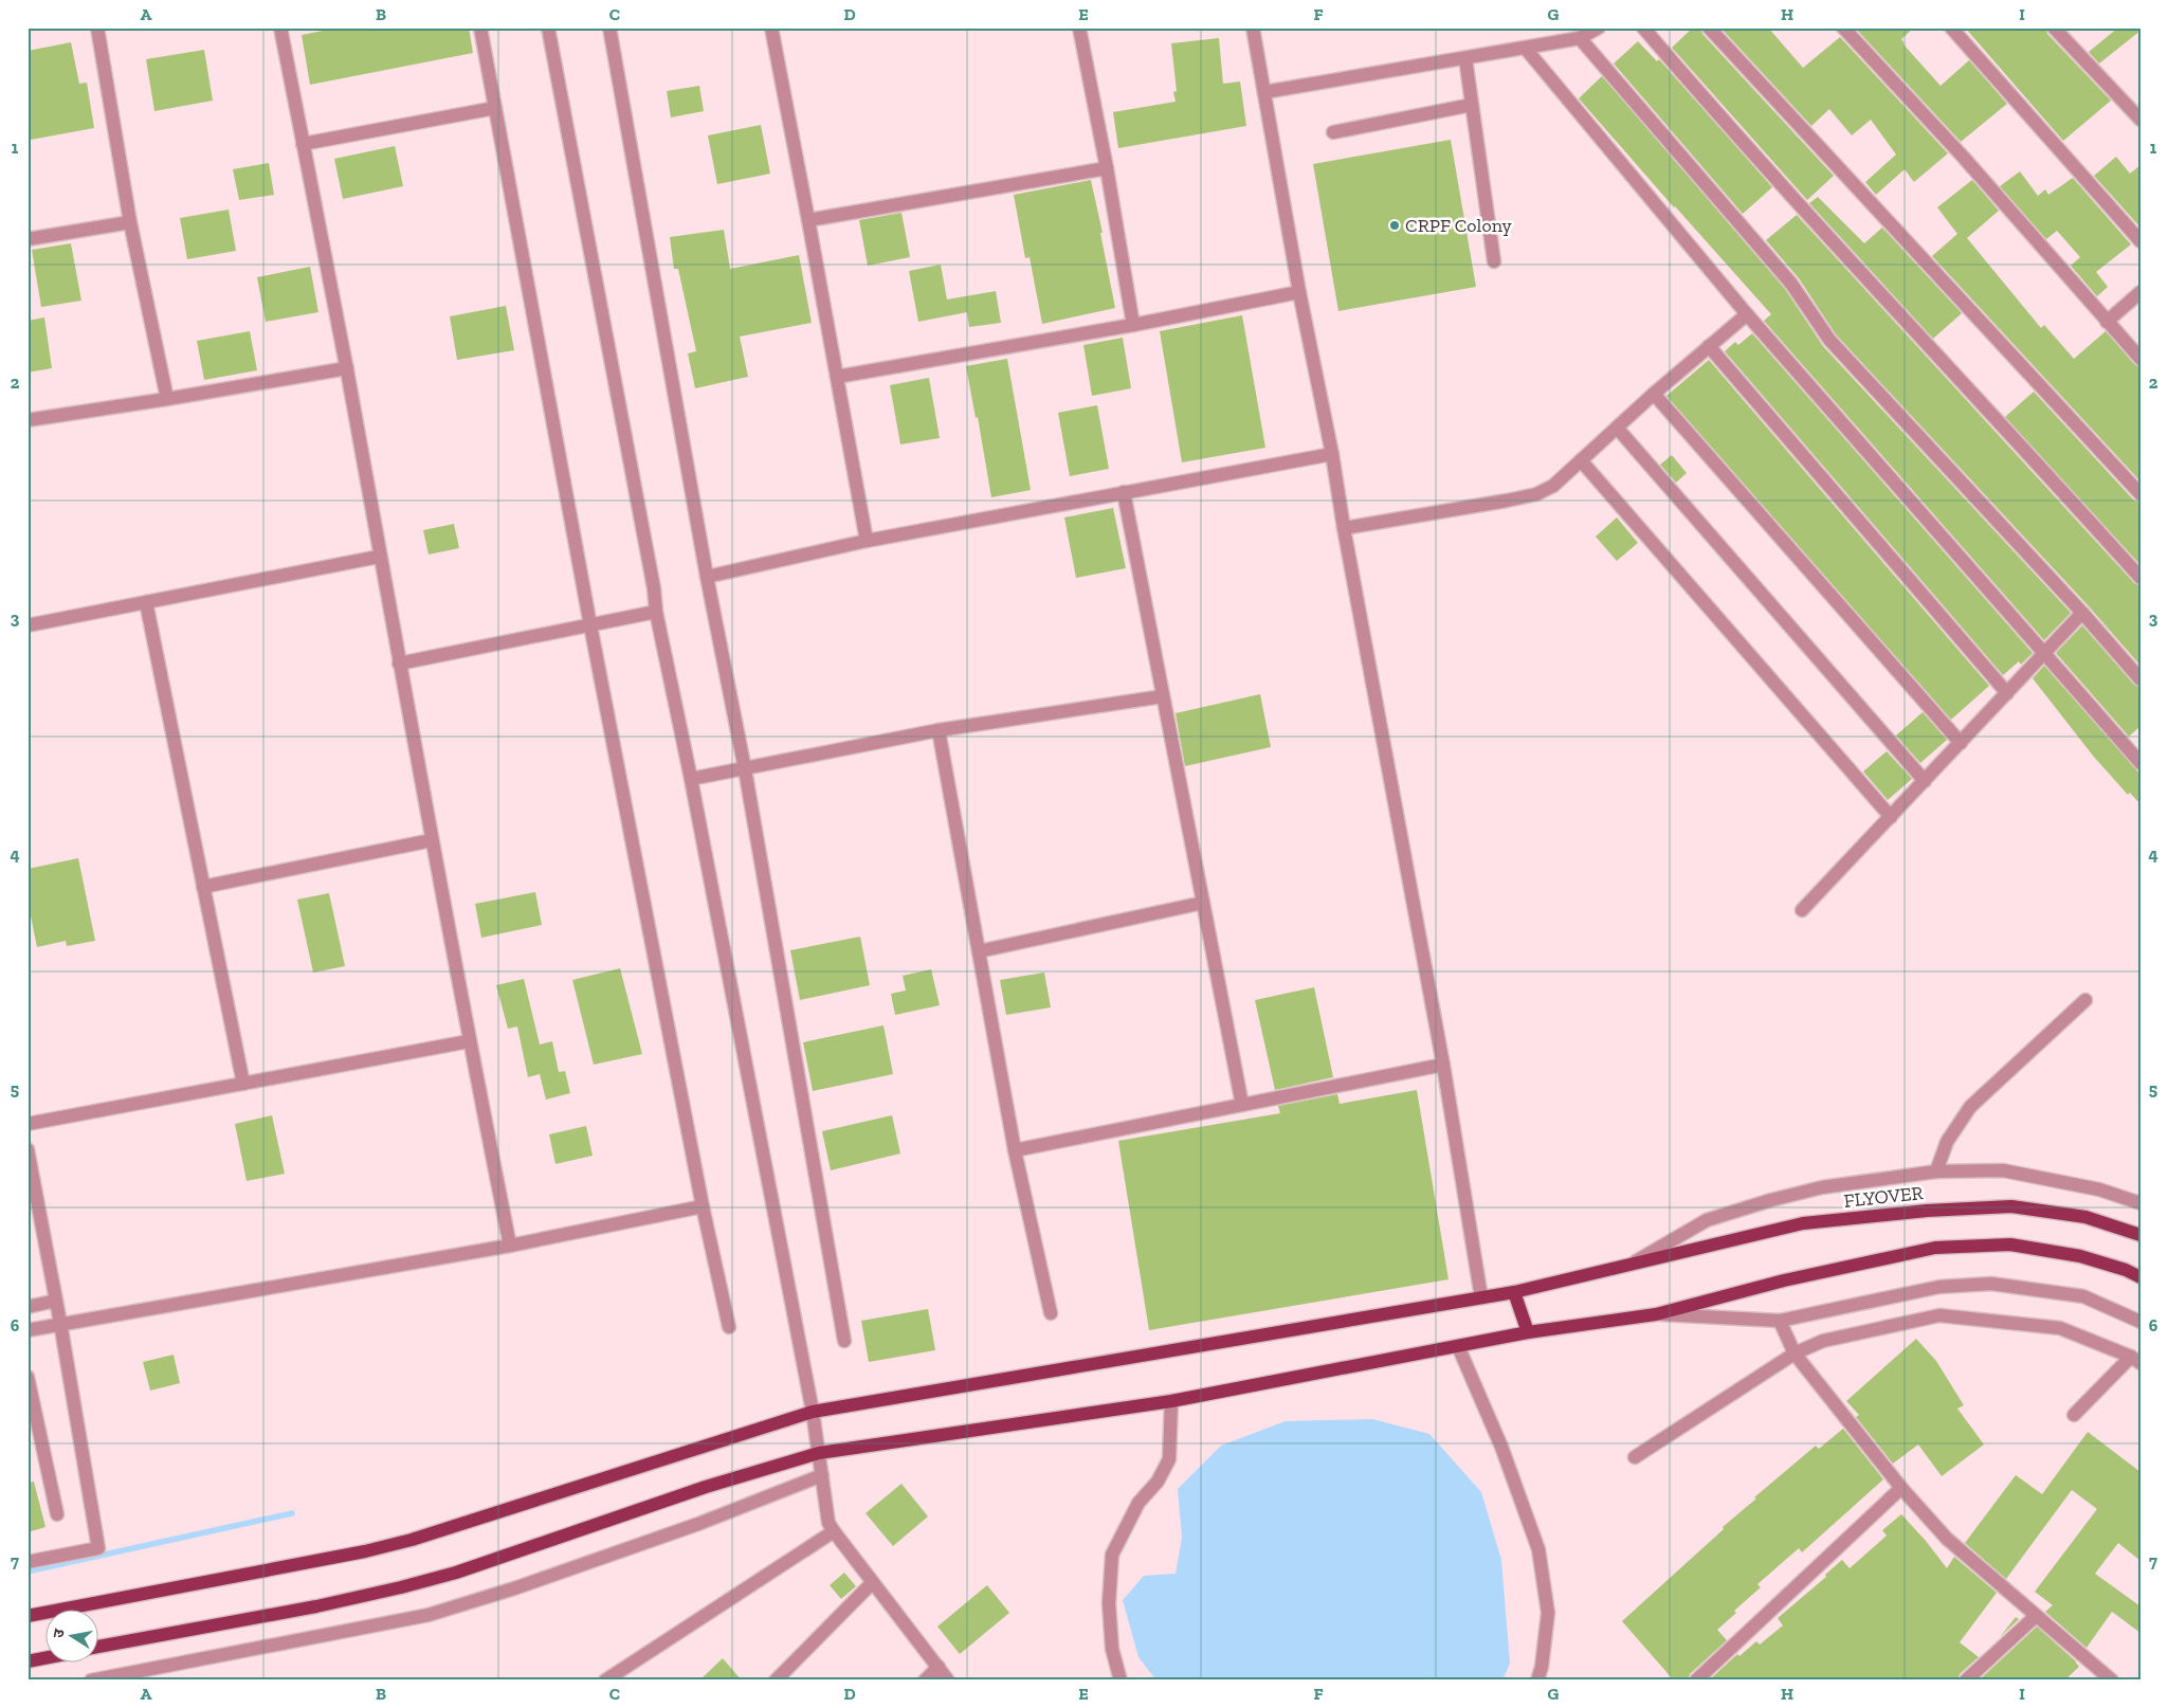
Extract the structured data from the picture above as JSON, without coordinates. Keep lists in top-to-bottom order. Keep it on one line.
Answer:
{"streets":{"main road":["FLYOVER"]},"places":["CRPF Colony"],"north":"left","grid":{"columns":["A","B","C","D","E","F","G","H","I"],"rows":["1","2","3","4","5","6","7"]}}
